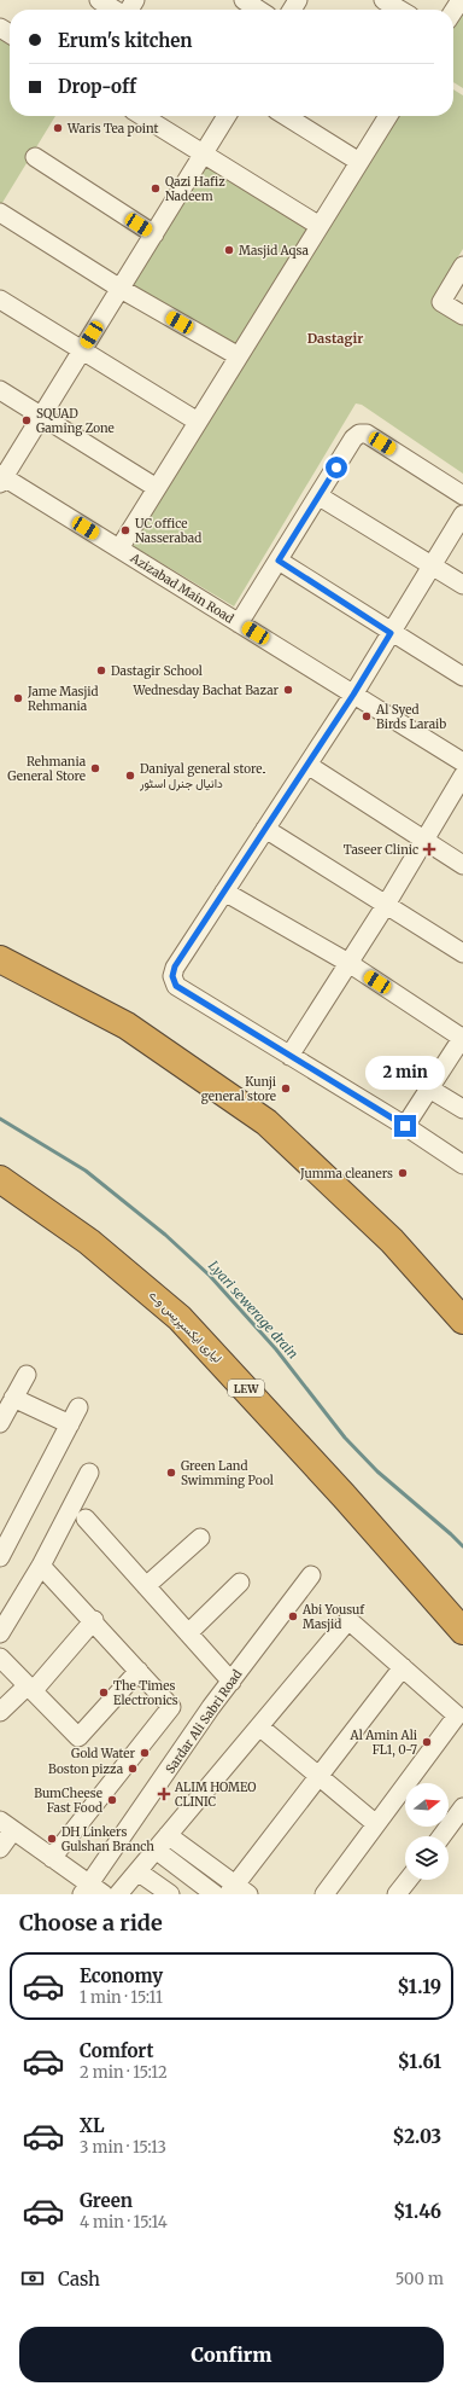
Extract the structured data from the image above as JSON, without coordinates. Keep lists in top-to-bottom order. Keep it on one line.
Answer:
{"streets":{"highway":["لیاری ایکسپریس وے","LEW"],"street":["Azizabad Main Road","Sardar Ali Sabri Road"]},"districts":["Dastagir"],"water":["Lyari sewerage drain"],"places":{"other":["Waris Tea point","Qazi Hafiz Nadeem","Masjid Aqsa","SQUAD Gaming Zone","UC office Nasserabad","Dastagir School","Wednesday Bachat Bazar","Jame Masjid Rehmania","Al Syed Birds Laraib","Rehmania General Store","Daniyal general store۔ دانیال جنرل اسٹور","Kunji general store","Jumma cleaners","Green Land Swimming Pool","Abi Yousuf Masjid","The Times Electronics","Al Amin Ali FL1, 0-7","Gold Water","Boston pizza","BumCheese Fast Food","DH Linkers Gulshan Branch"],"health":["Taseer Clinic","ALIM HOMEO CLINIC"]},"north":"right","page":{"banner":["Erum's kitchen","Drop-off"],"bubble":"2 min","heading":"Choose a ride","list":[{"name":"Economy","note":"1 min · 15:11","value":"$1.19"},{"name":"Comfort","note":"2 min · 15:12","value":"$1.61"},{"name":"XL","note":"3 min · 15:13","value":"$2.03"},{"name":"Green","note":"4 min · 15:14","value":"$1.46"}],"pay":["Cash","500 m"],"buttons":"Confirm"}}
